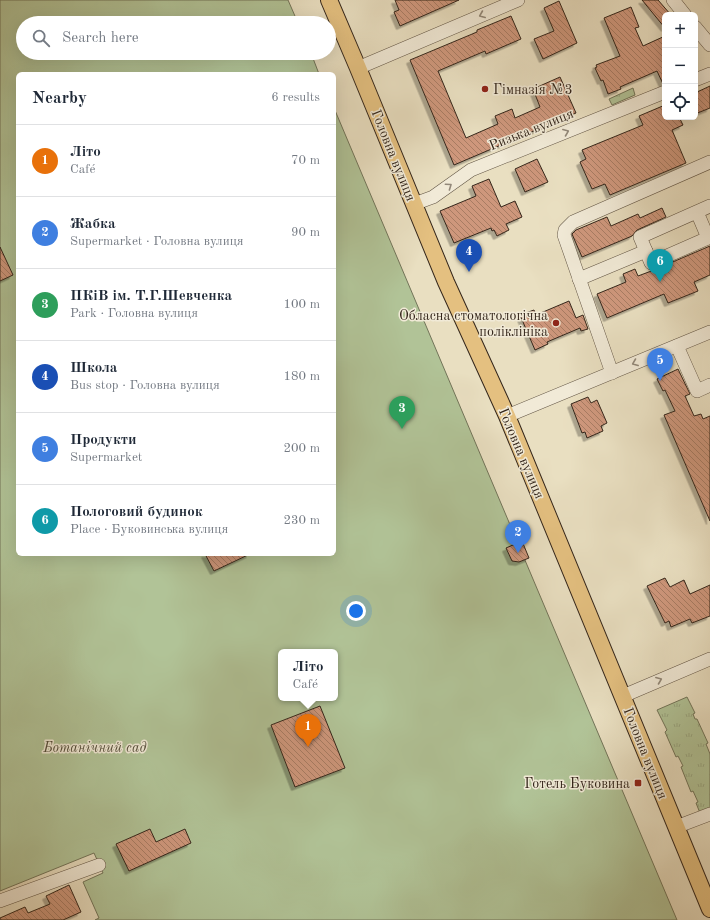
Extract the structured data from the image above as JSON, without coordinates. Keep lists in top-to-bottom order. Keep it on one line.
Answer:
{"streets":{"main road":["Головна вулиця"],"street":["Ризька вулиця"]},"crossings":[["Ризька вулиця","Головна вулиця"]],"one_way":["Ризька вулиця"],"parks":["Ботанічний сад"],"places":{"other":["Гімназія №3","Обласна стоматологічна поліклініка"],"transit":["Готель Буковина"]},"page":{"map_buttons":["+","−"],"search":"Search here","heading":["Nearby","6 results"],"list":[{"mark":"1","name":"Літо","note":"Café","value":"70 m"},{"mark":"2","name":"Жабка","note":"Supermarket · Головна вулиця","value":"90 m"},{"mark":"3","name":"ПКіВ ім. Т.Г.Шевченка","note":"Park · Головна вулиця","value":"100 m"},{"mark":"4","name":"Школа","note":"Bus stop · Головна вулиця","value":"180 m"},{"mark":"5","name":"Продукти","note":"Supermarket","value":"200 m"},{"mark":"6","name":"Пологовий будинок","note":"Place · Буковинська вулиця","value":"230 m"}],"pins":["4","6","5","3","2","1"],"popup":["Літо","Café"]}}
